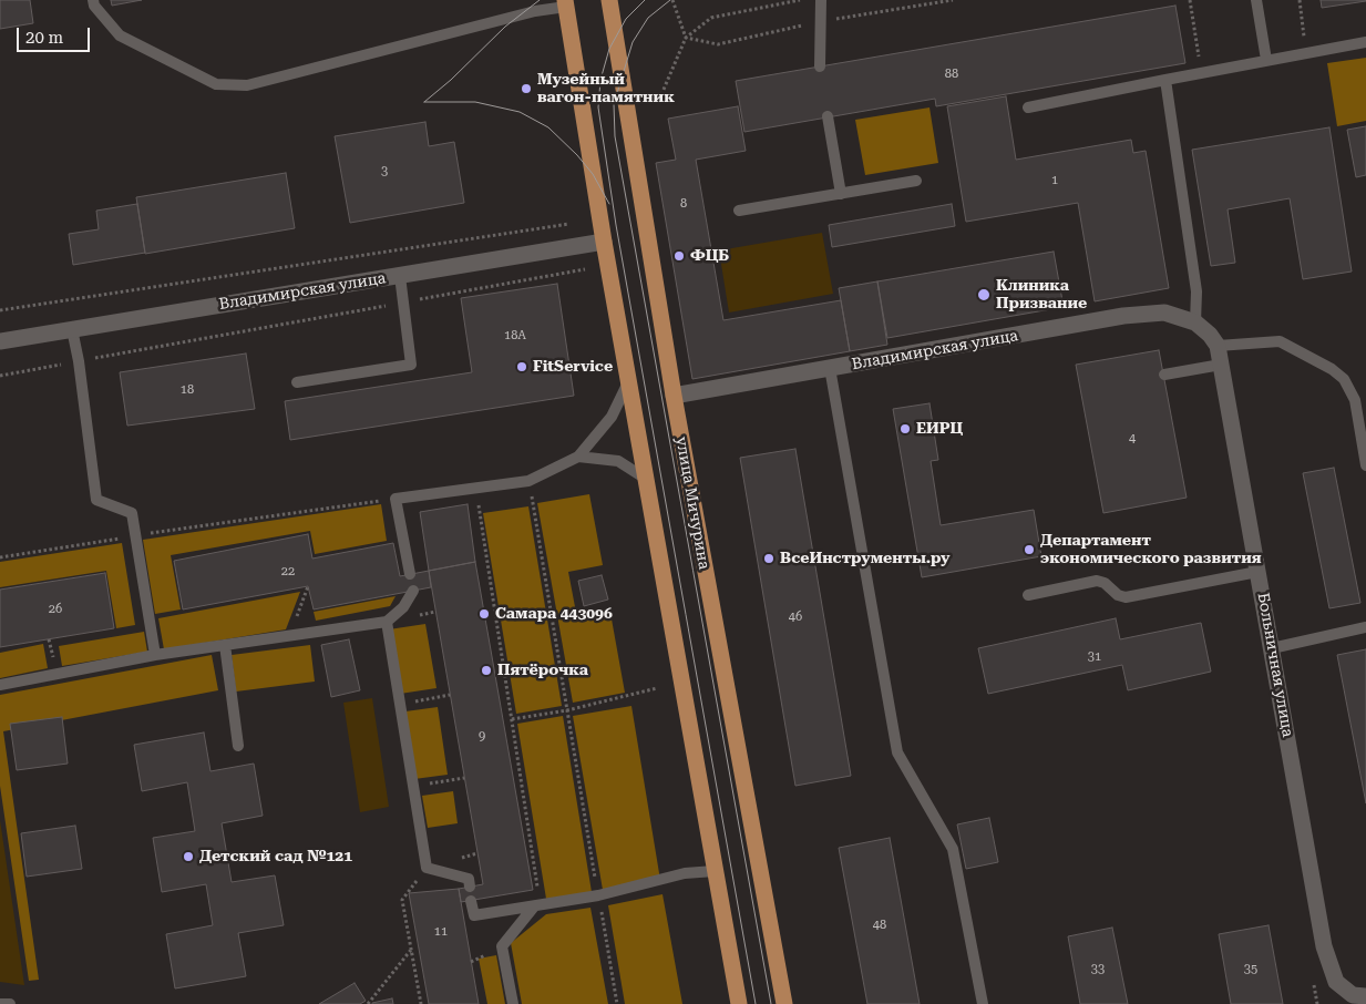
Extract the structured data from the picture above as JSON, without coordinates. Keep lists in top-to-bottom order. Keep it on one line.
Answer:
{"streets":{"main road":["улица Мичурина"],"street":["Владимирская улица","Больничная улица"]},"crossings":[["Владимирская улица","улица Мичурина"]],"places":["Музейный вагон-памятник","ФЦБ","Клиника Призвание","FitService","ЕИРЦ","Департамент экономического развития","ВсеИнструменты.ру","Самара 443096","Пятёрочка","Детский сад №121"],"house_numbers":["88","3","1","8","18А","18","4","22","26","46","31","9","48","11","33","35"],"scale_bar":"20 m"}
